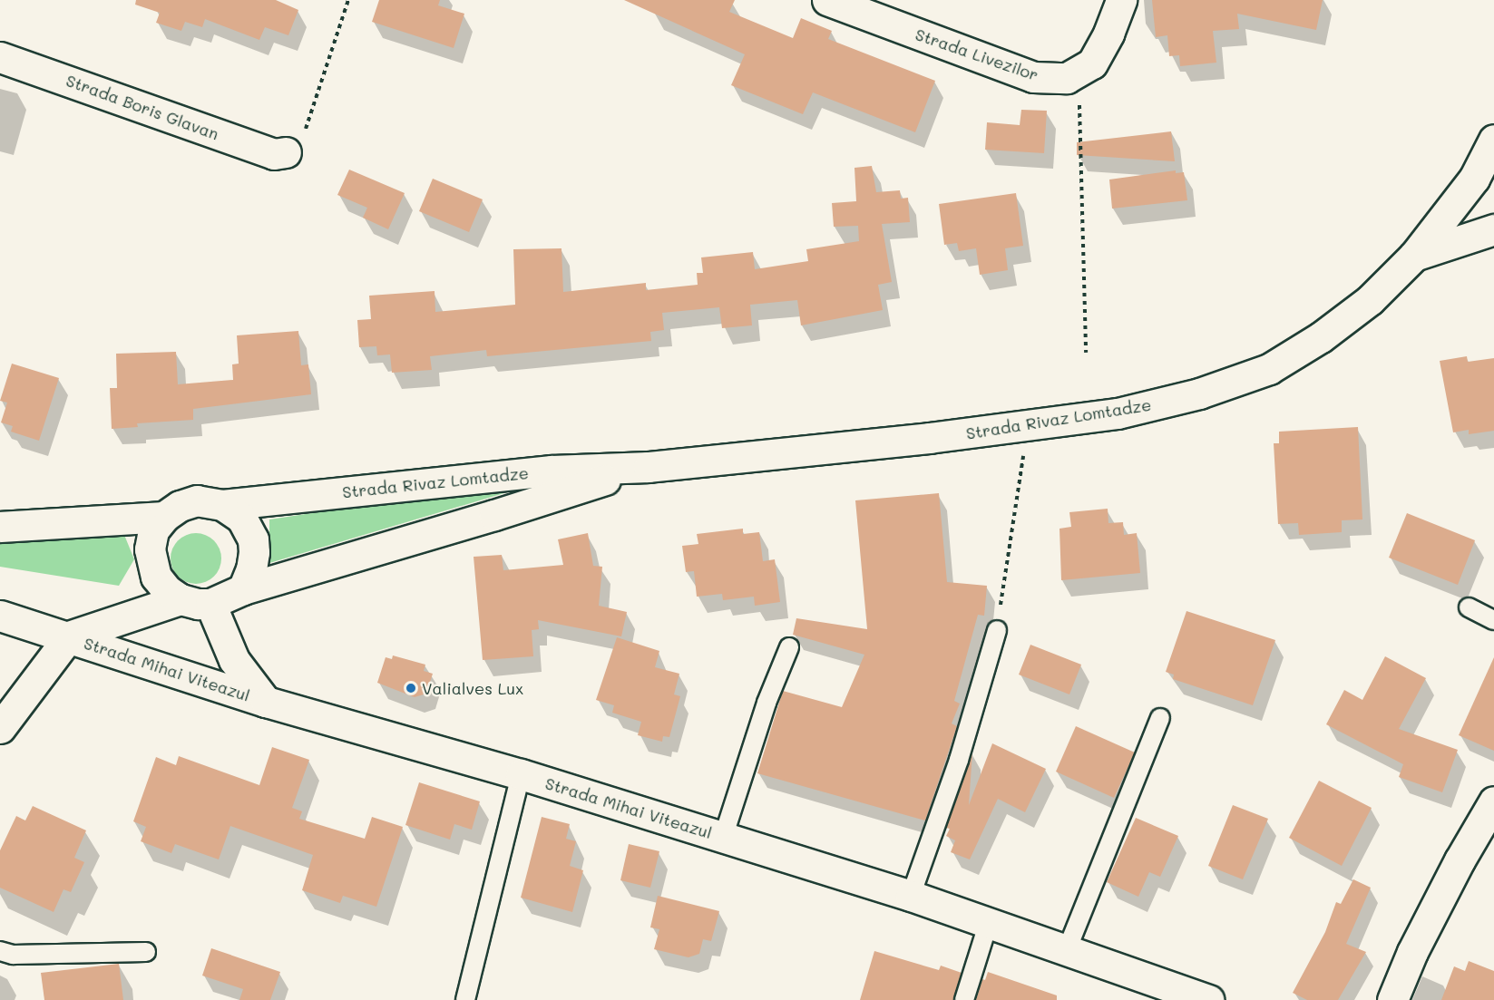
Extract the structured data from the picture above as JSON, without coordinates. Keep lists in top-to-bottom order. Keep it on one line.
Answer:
{"streets":{"street":["Strada Livezilor","Strada Boris Glavan","Strada Rivaz Lomtadze","Strada Mihai Viteazul"]},"crossings":[["Strada Rivaz Lomtadze","Strada Mihai Viteazul"]],"places":["Valialves Lux"]}
